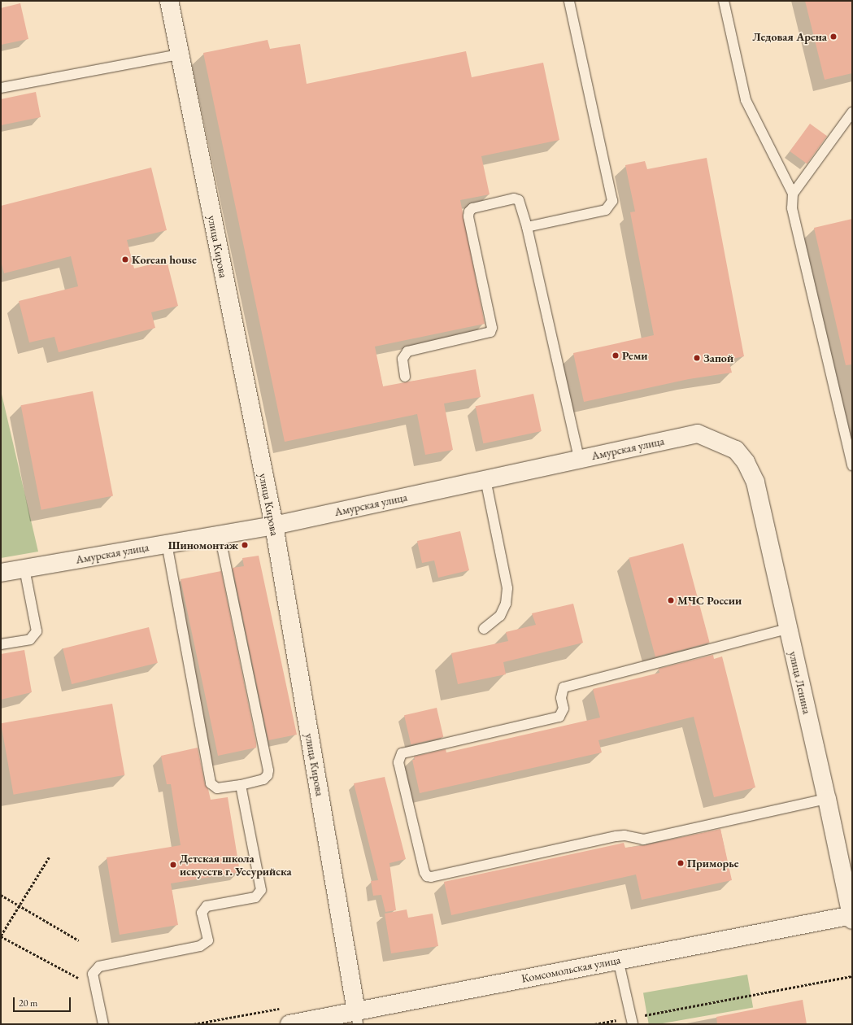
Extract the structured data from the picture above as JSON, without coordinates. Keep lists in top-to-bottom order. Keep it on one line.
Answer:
{"streets":{"main road":["улица Кирова","Амурская улица","улица Ленина","Комсомольская улица"]},"crossings":[["улица Кирова","Амурская улица"],["улица Кирова","Комсомольская улица"],["Амурская улица","улица Ленина"],["улица Ленина","Комсомольская улица"]],"places":["Ледовая Арена","Korean house","Реми","Запой","Шиномонтаж","МЧС России","Приморье","Детская школа искусств г. Уссурийска"],"scale_bar":"20 m"}
